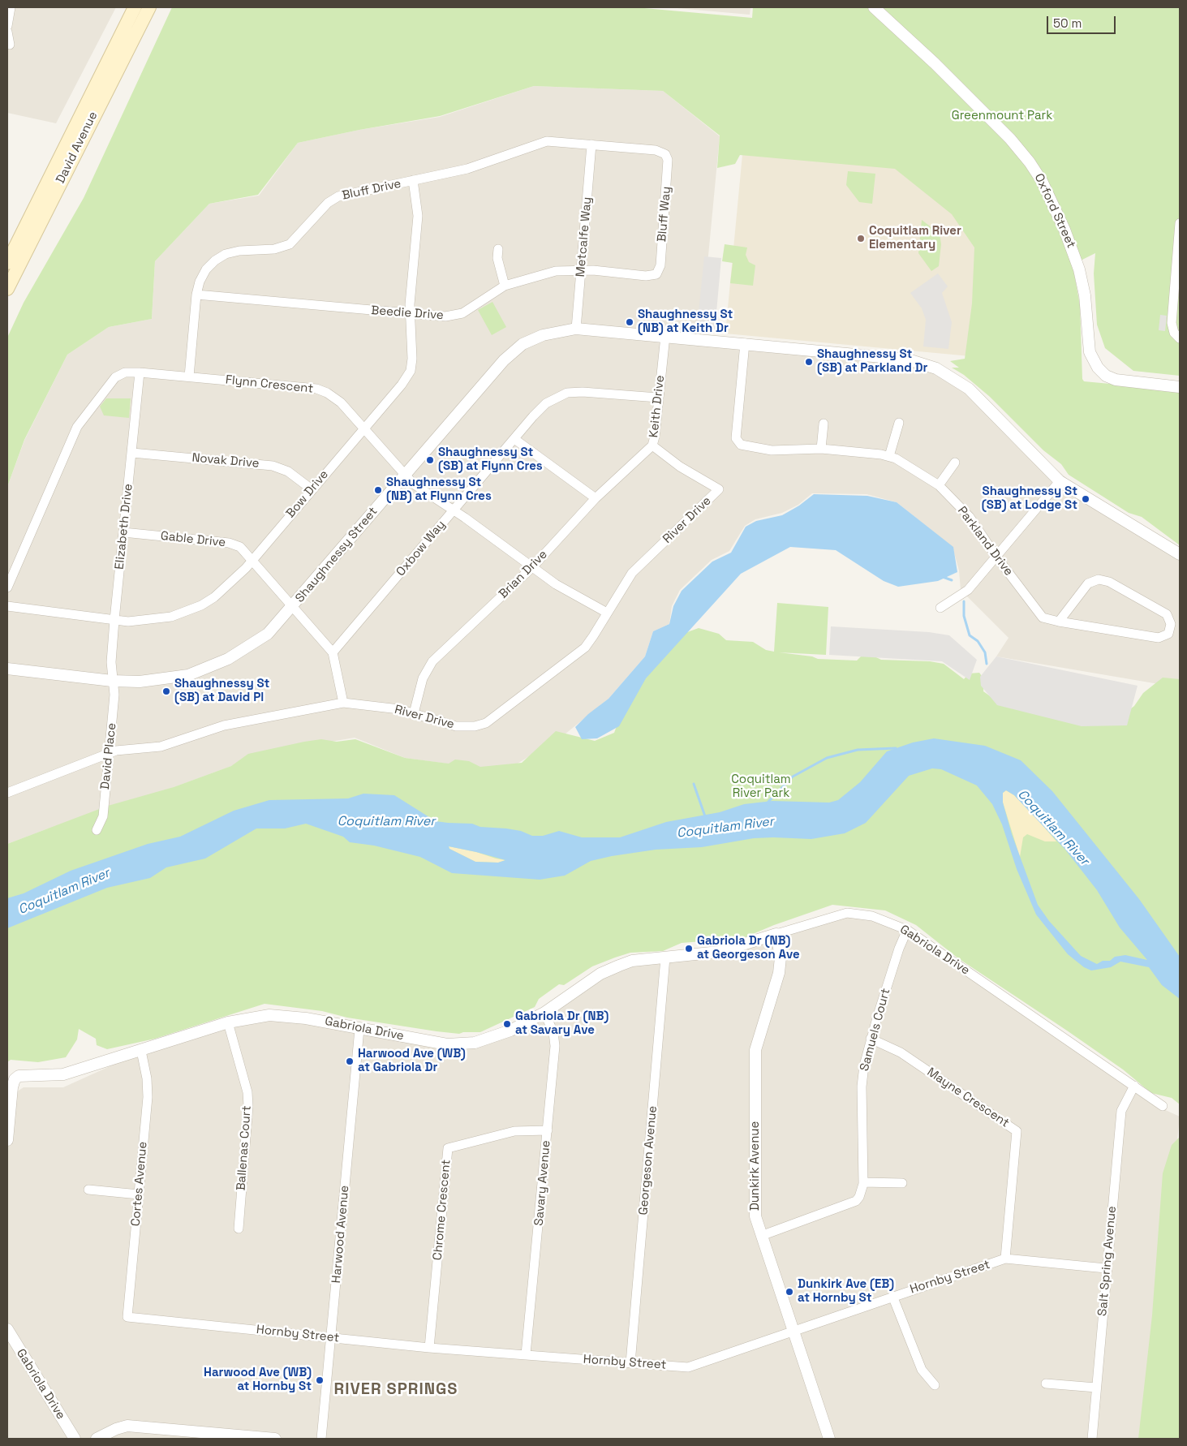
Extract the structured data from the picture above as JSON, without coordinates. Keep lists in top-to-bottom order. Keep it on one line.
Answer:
{"streets":{"main road":["David Avenue"],"street":["Bluff Drive","Oxford Street","Bluff Way","Metcalfe Way","Beedie Drive","Flynn Crescent","Keith Drive","Novak Drive","Bow Drive","River Drive","Elizabeth Drive","Gable Drive","Parkland Drive","Oxbow Way","Shaughnessy Street","Brian Drive","David Place","Gabriola Drive","Samuels Court","Mayne Crescent","Ballenas Court","Georgeson Avenue","Dunkirk Avenue","Savary Avenue","Cortes Avenue","Chrome Crescent","Harwood Avenue","Salt Spring Avenue","Hornby Street"]},"crossings":[["Bluff Drive","Bluff Way"],["Bluff Drive","Metcalfe Way"],["Bluff Drive","Beedie Drive"],["Bluff Drive","Flynn Crescent"],["Bluff Drive","Bow Drive"],["Bluff Way","Beedie Drive"],["Metcalfe Way","Beedie Drive"],["Metcalfe Way","Shaughnessy Street"],["Beedie Drive","Bow Drive"],["Flynn Crescent","Bow Drive"],["Flynn Crescent","River Drive"],["Flynn Crescent","Elizabeth Drive"],["Flynn Crescent","Oxbow Way"],["Flynn Crescent","Shaughnessy Street"],["Flynn Crescent","Brian Drive"],["Keith Drive","River Drive"],["Keith Drive","Oxbow Way"],["Keith Drive","Shaughnessy Street"],["Keith Drive","Brian Drive"],["Novak Drive","Bow Drive"],["Novak Drive","Elizabeth Drive"],["Bow Drive","Elizabeth Drive"],["Bow Drive","Gable Drive"],["River Drive","Gable Drive"],["River Drive","Brian Drive"],["River Drive","David Place"],["Elizabeth Drive","Gable Drive"],["Elizabeth Drive","Shaughnessy Street"],["Elizabeth Drive","David Place"],["Gable Drive","Oxbow Way"],["Gable Drive","Shaughnessy Street"],["Parkland Drive","Shaughnessy Street"],["Shaughnessy Street","David Place"],["Gabriola Drive","Samuels Court"],["Gabriola Drive","Ballenas Court"],["Gabriola Drive","Georgeson Avenue"],["Gabriola Drive","Dunkirk Avenue"],["Gabriola Drive","Savary Avenue"],["Gabriola Drive","Cortes Avenue"],["Gabriola Drive","Harwood Avenue"],["Gabriola Drive","Salt Spring Avenue"],["Samuels Court","Mayne Crescent"],["Samuels Court","Dunkirk Avenue"],["Mayne Crescent","Hornby Street"],["Georgeson Avenue","Hornby Street"],["Dunkirk Avenue","Hornby Street"],["Savary Avenue","Chrome Crescent"],["Savary Avenue","Hornby Street"],["Cortes Avenue","Hornby Street"],["Chrome Crescent","Hornby Street"],["Harwood Avenue","Hornby Street"],["Salt Spring Avenue","Hornby Street"]],"districts":["RIVER SPRINGS"],"water":["Coquitlam River"],"parks":["Greenmount Park","Coquitlam River Park"],"places":["Coquitlam River Elementary","Shaughnessy St (NB) at Keith Dr","Shaughnessy St (SB) at Parkland Dr","Shaughnessy St (SB) at Flynn Cres","Shaughnessy St (NB) at Flynn Cres","Shaughnessy St (SB) at Lodge St","Shaughnessy St (SB) at David Pl","Gabriola Dr (NB) at Georgeson Ave","Gabriola Dr (NB) at Savary Ave","Harwood Ave (WB) at Gabriola Dr","Dunkirk Ave (EB) at Hornby St","Harwood Ave (WB) at Hornby St"],"scale_bar":"50 m"}
